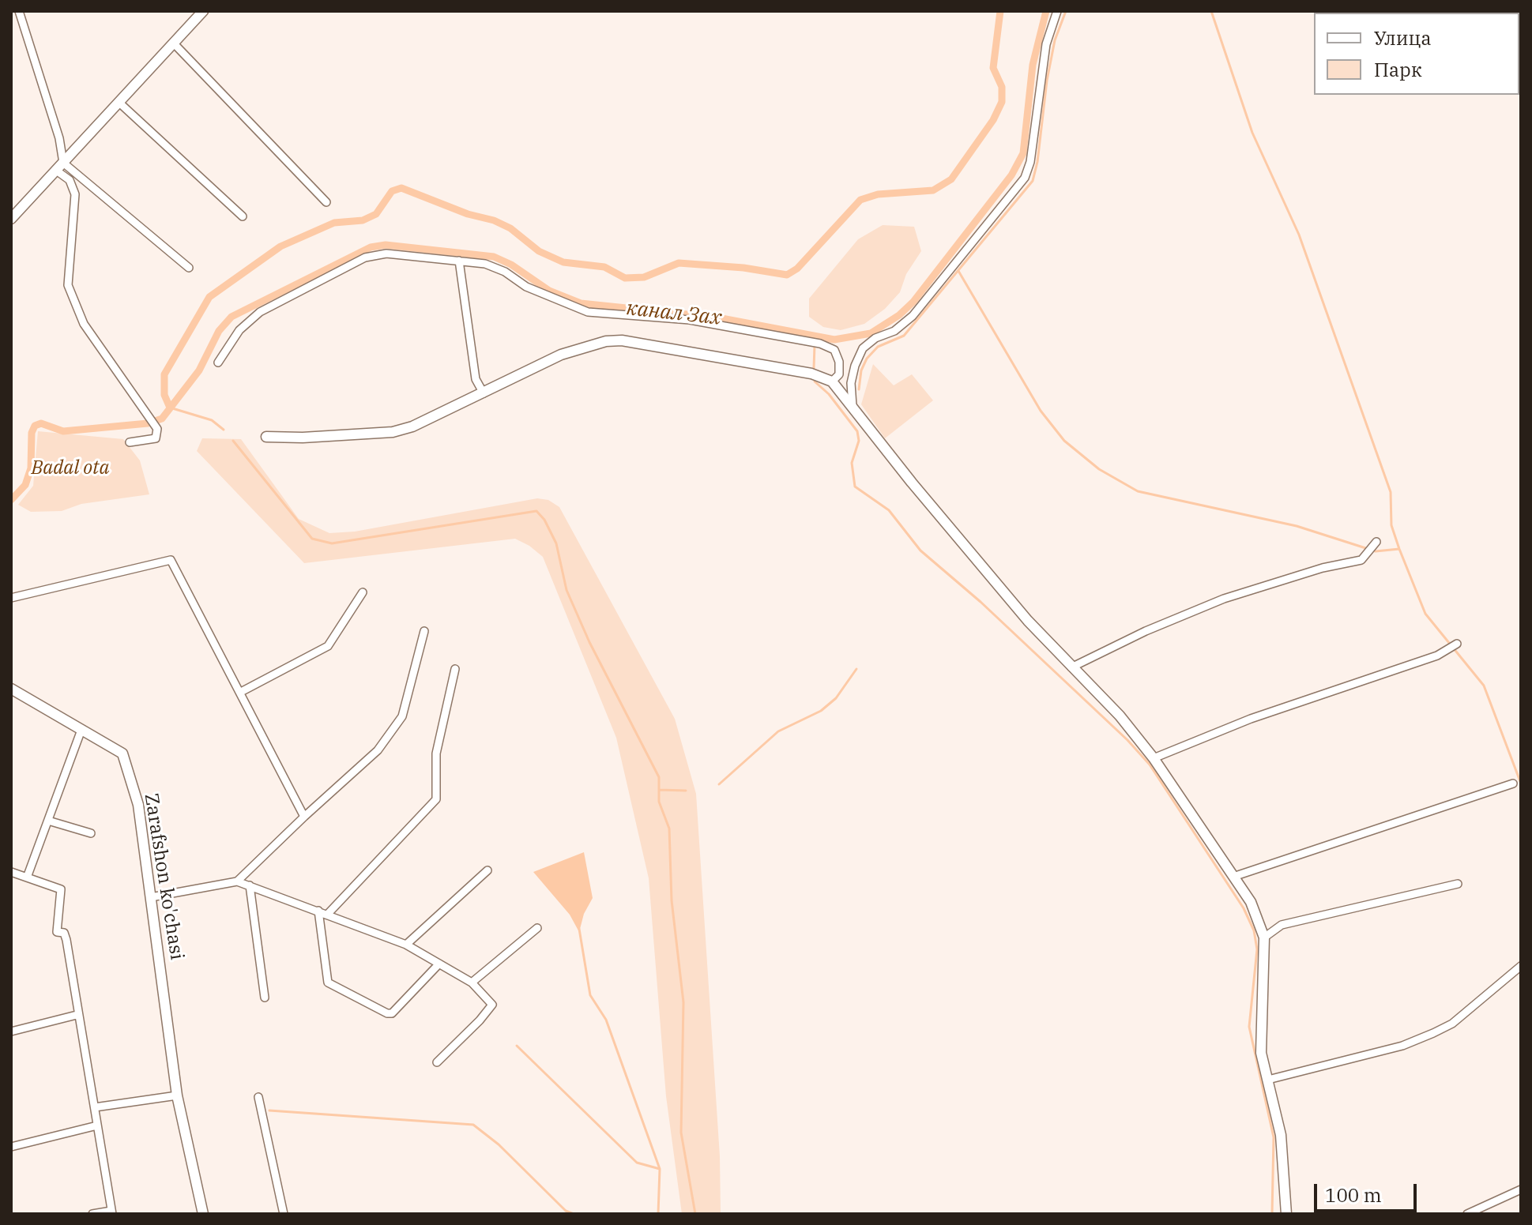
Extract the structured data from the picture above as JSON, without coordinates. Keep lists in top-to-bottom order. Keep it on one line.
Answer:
{"streets":{"main road":["Zarafshon ko'chasi"]},"water":["канал Зах"],"parks":["Badal ota"],"legend":["Улица","Парк"],"scale_bar":"100 m"}
